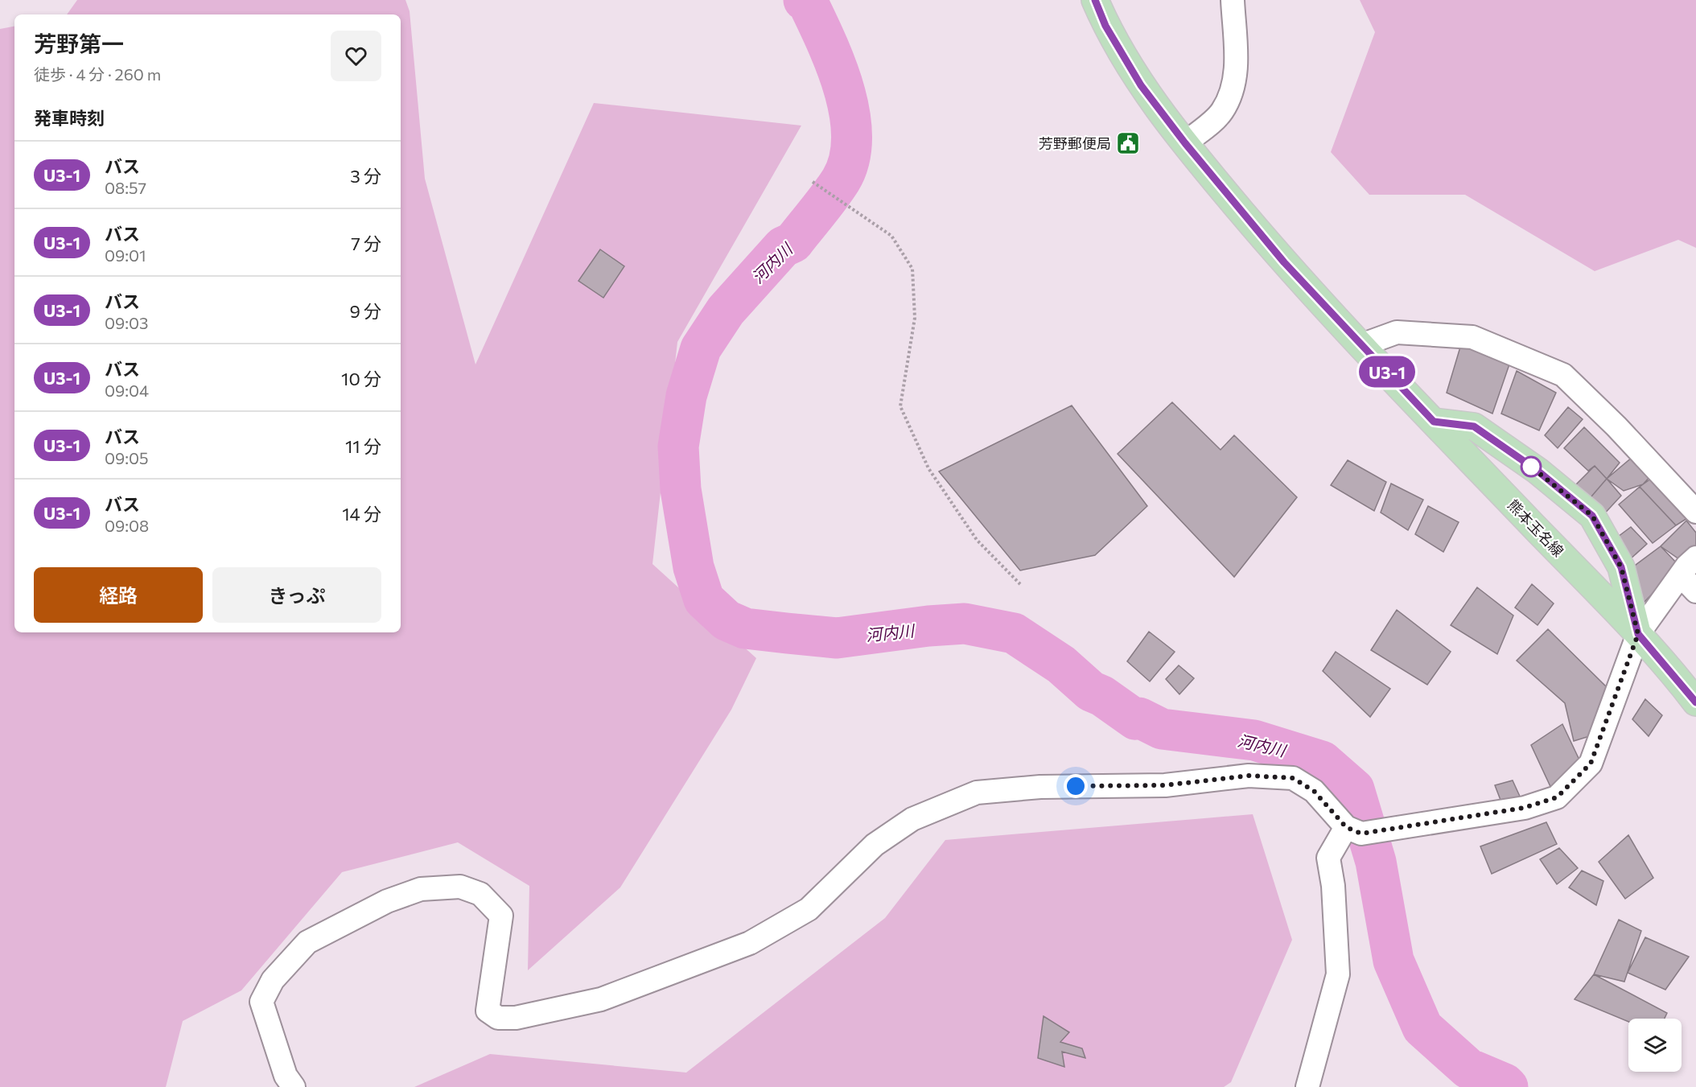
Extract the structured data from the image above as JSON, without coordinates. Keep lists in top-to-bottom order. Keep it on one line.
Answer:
{"streets":{"main road":["熊本玉名線"]},"water":["河内川"],"places":{"public building":["芳野郵便局"]},"lines":["bus line U3-1"],"page":{"on_map":"U3-1","heading":[["芳野第一","徒歩 · 4 分 · 260 m"],"発車時刻"],"list":[{"mark":"U3-1","name":"バス","note":"08:57","value":"3 分"},{"mark":"U3-1","name":"バス","note":"09:01","value":"7 分"},{"mark":"U3-1","name":"バス","note":"09:03","value":"9 分"},{"mark":"U3-1","name":"バス","note":"09:04","value":"10 分"},{"mark":"U3-1","name":"バス","note":"09:05","value":"11 分"},{"mark":"U3-1","name":"バス","note":"09:08","value":"14 分"}],"buttons":["経路","きっぷ"]}}
